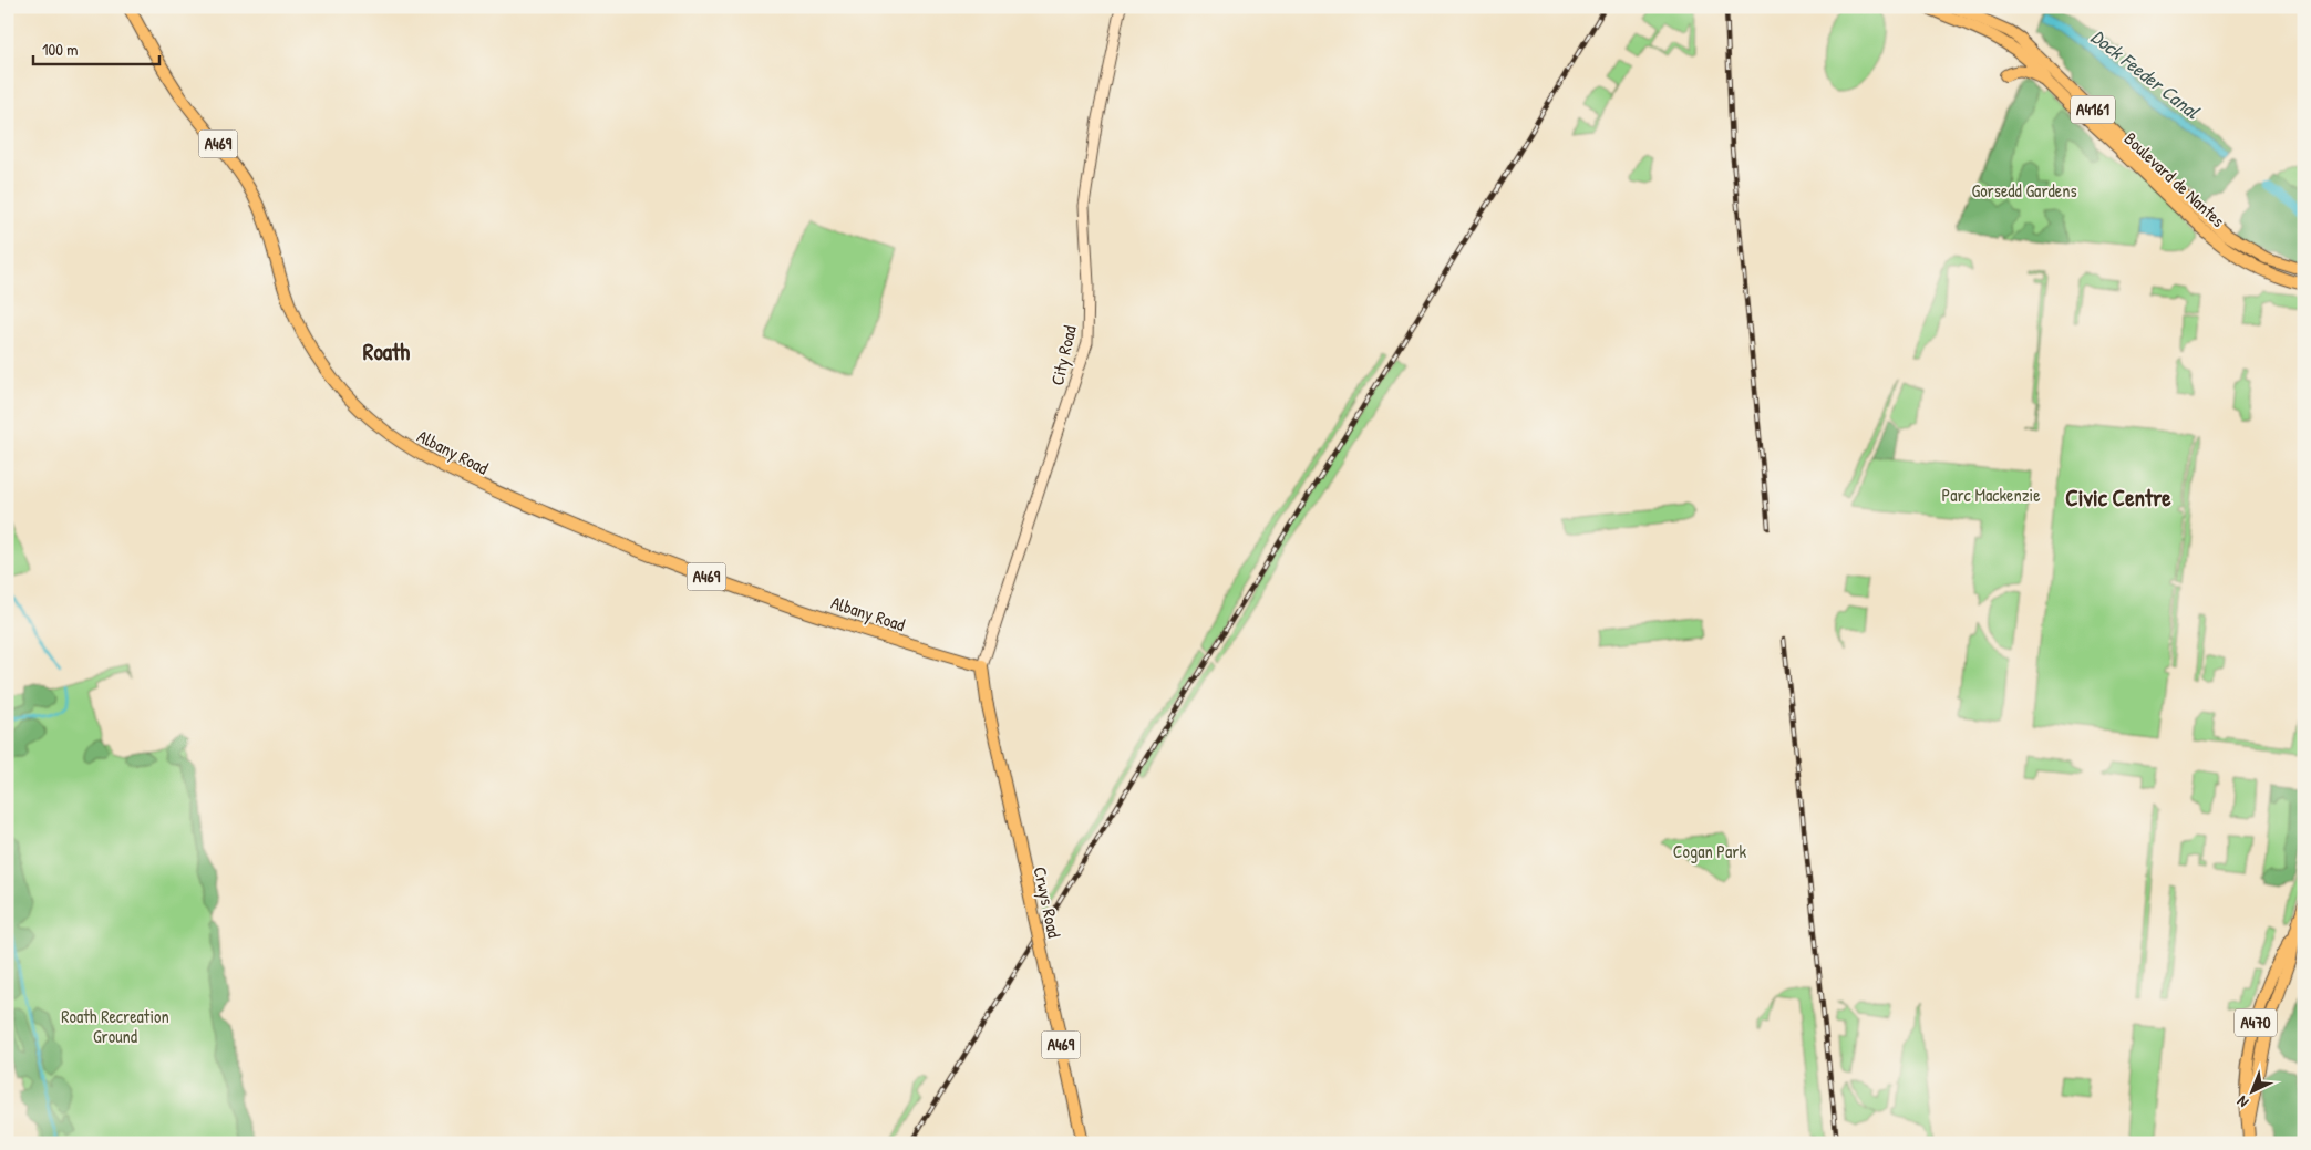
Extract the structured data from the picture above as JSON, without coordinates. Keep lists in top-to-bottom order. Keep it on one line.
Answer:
{"streets":{"main road":["A4161","A469","Boulevard de Nantes","City Road","Albany Road","Crwys Road","A470"]},"crossings":[["A4161","Boulevard de Nantes"],["City Road","Albany Road"],["City Road","Crwys Road"],["Albany Road","Crwys Road"]],"districts":["Roath","Civic Centre"],"water":["Dock Feeder Canal"],"parks":["Gorsedd Gardens","Parc Mackenzie","Cogan Park","Roath Recreation Ground"],"scale_bar":"100 m","north":"bottom left"}
